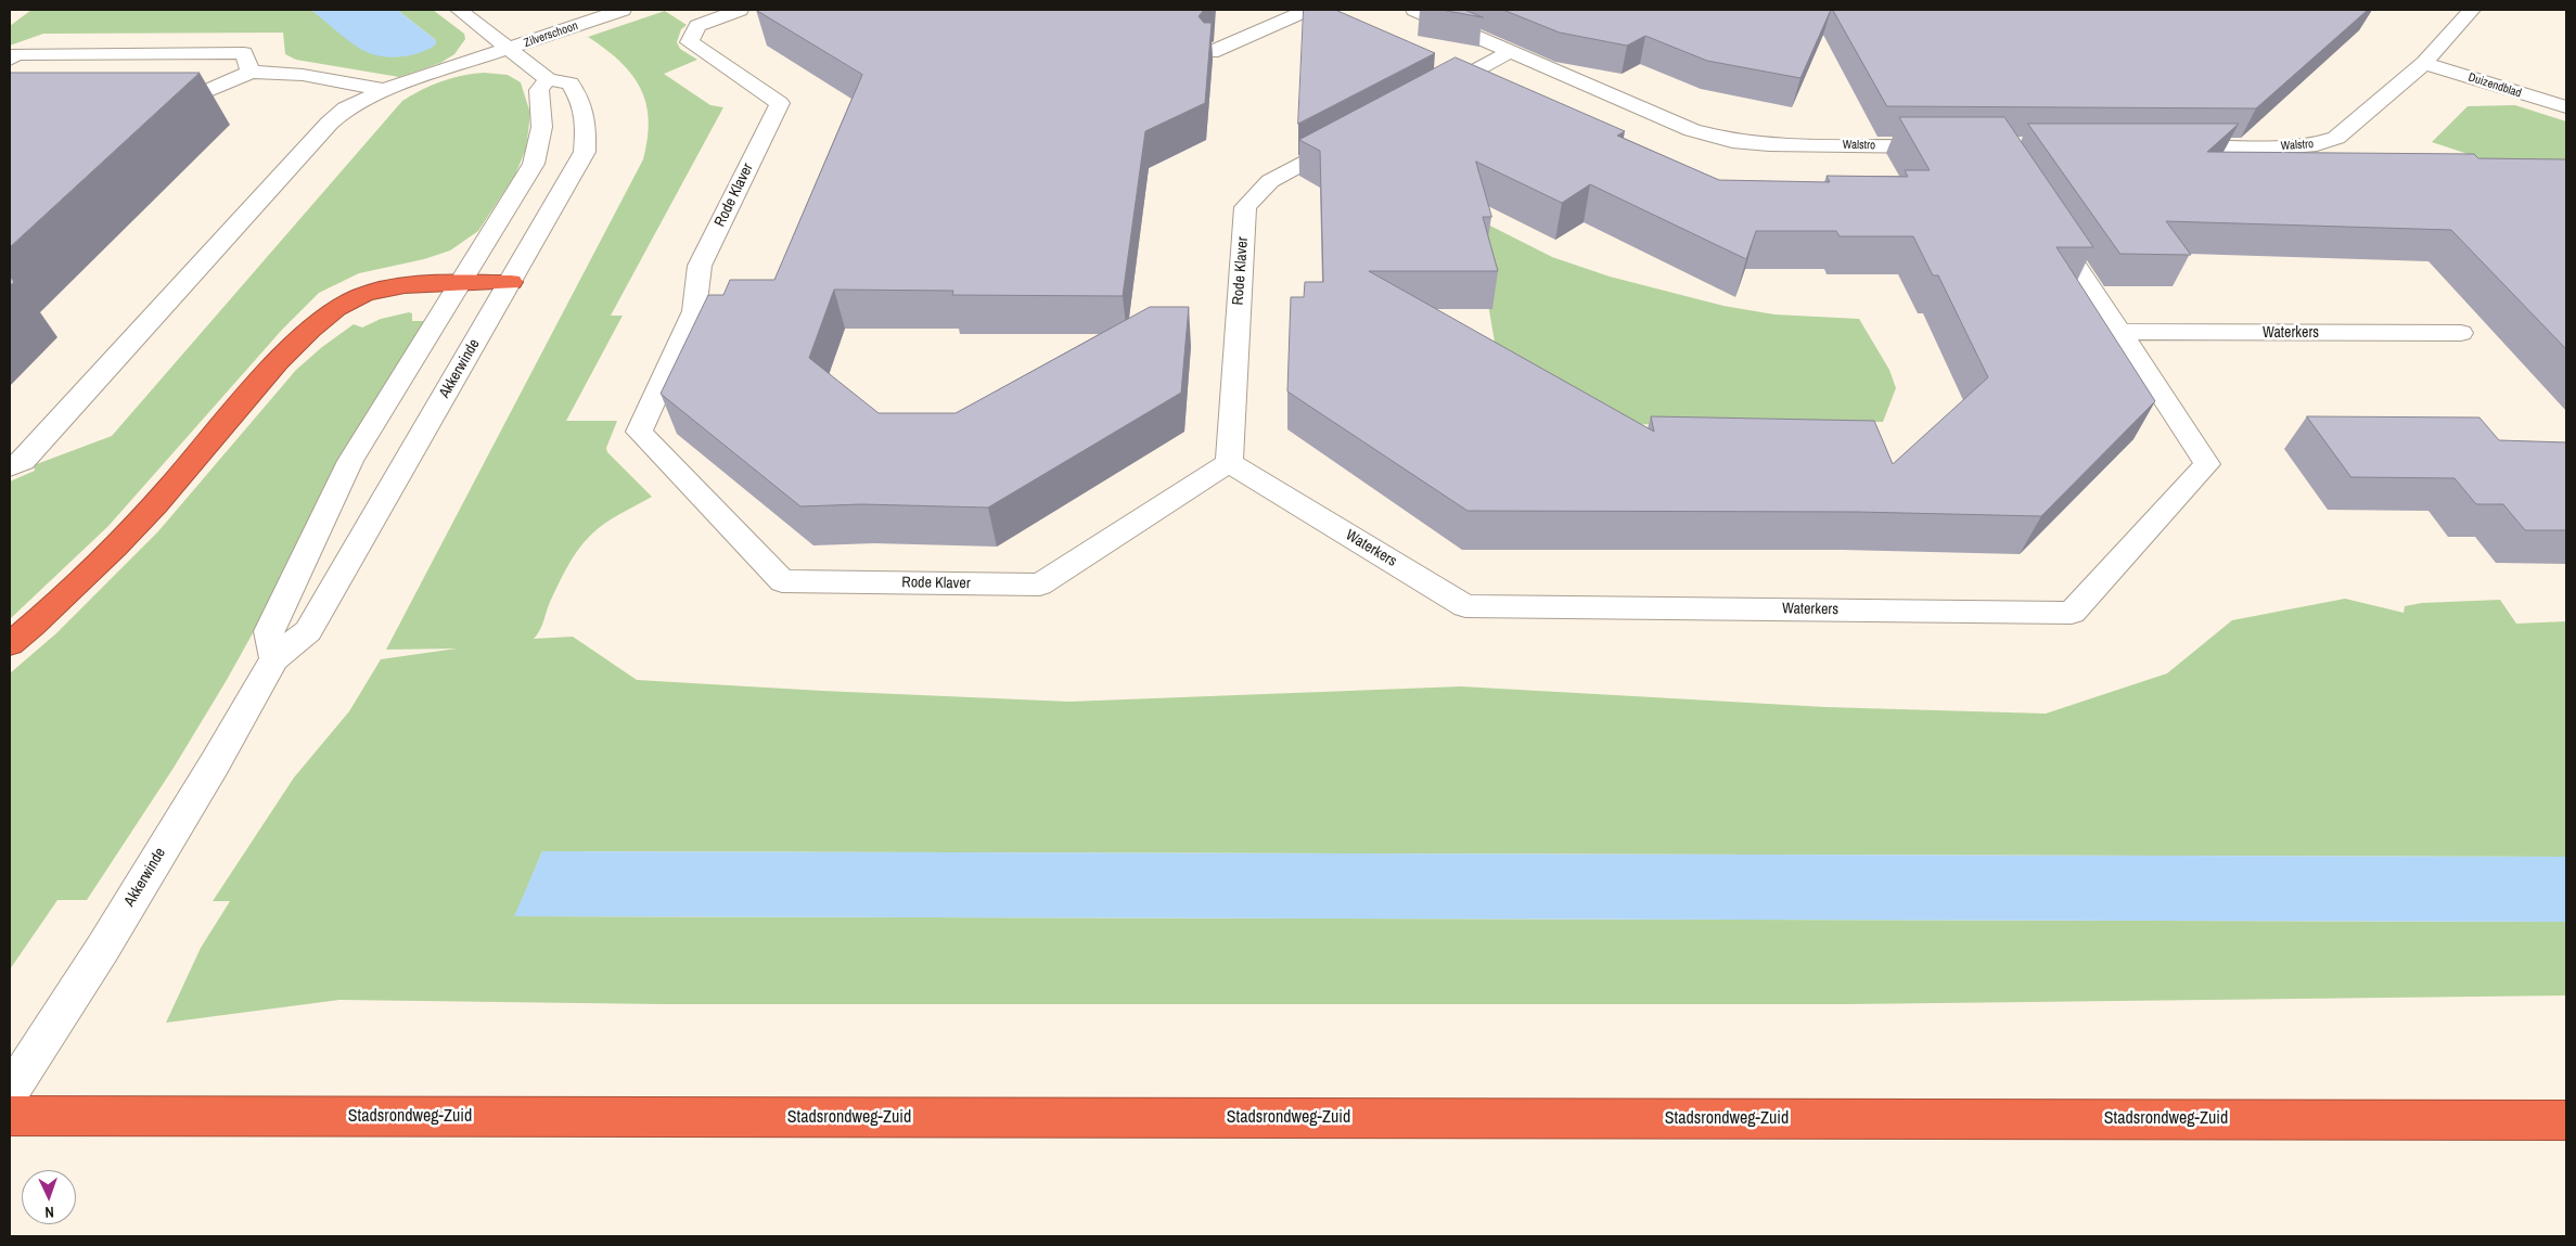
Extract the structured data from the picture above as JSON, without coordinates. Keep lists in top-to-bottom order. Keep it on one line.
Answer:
{"streets":{"highway":["Stadsrondweg-Zuid"],"street":["Zilverschoon","Duizendblad","Walstro","Rode Klaver","Waterkers","Akkerwinde"]},"crossings":[["Zilverschoon","Akkerwinde"],["Duizendblad","Walstro"],["Rode Klaver","Waterkers"]],"north":"bottom"}
